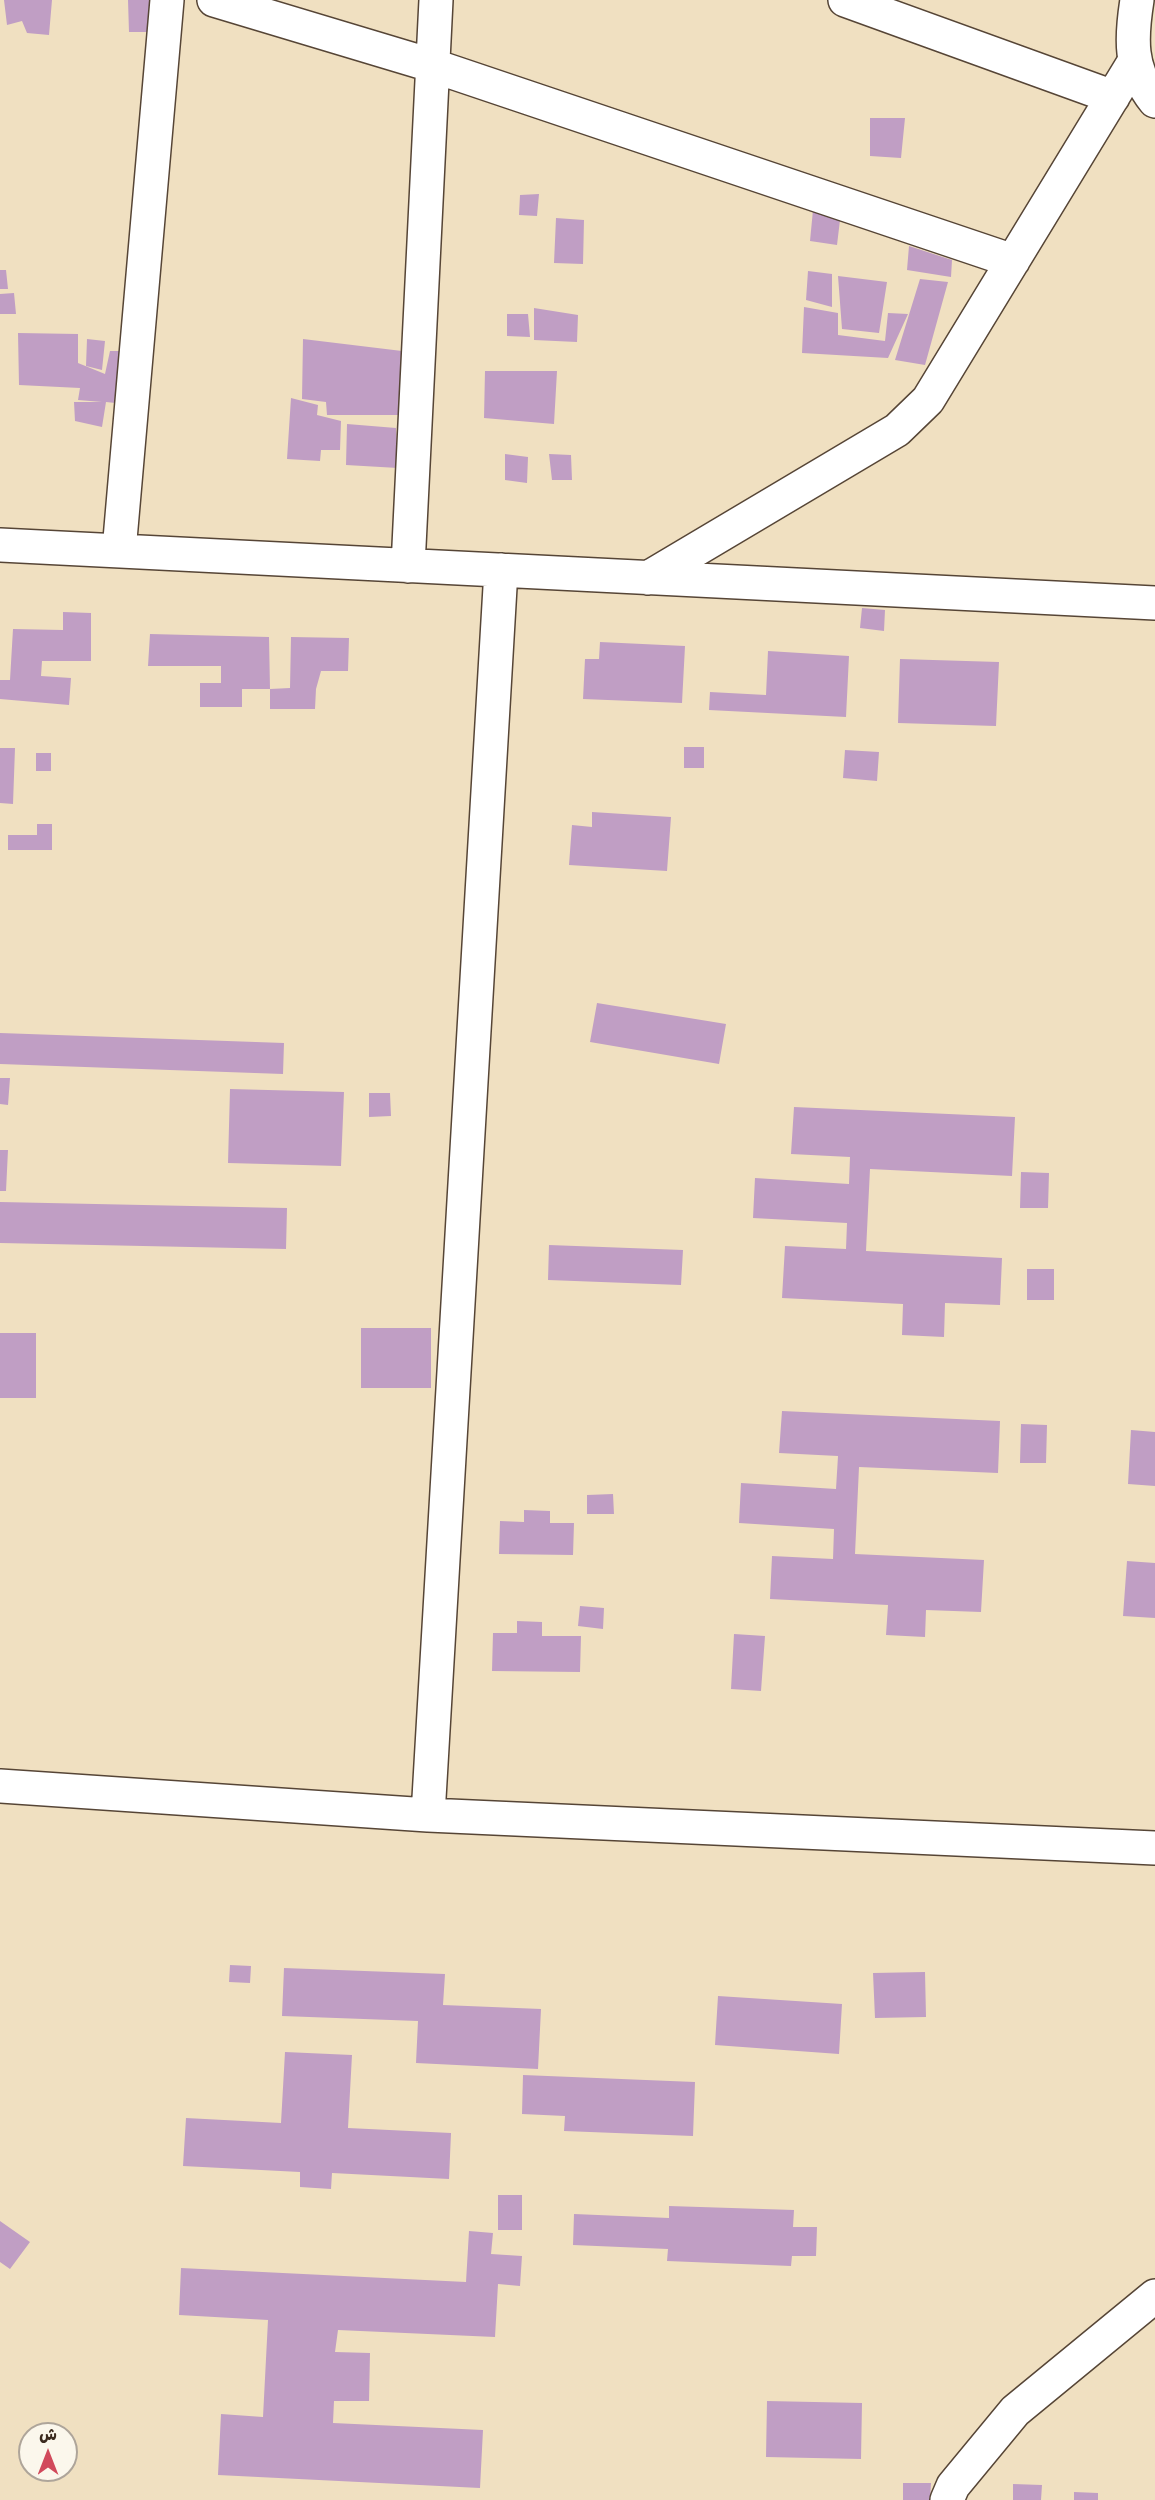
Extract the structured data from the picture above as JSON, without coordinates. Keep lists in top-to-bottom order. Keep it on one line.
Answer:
{"north":"top"}
